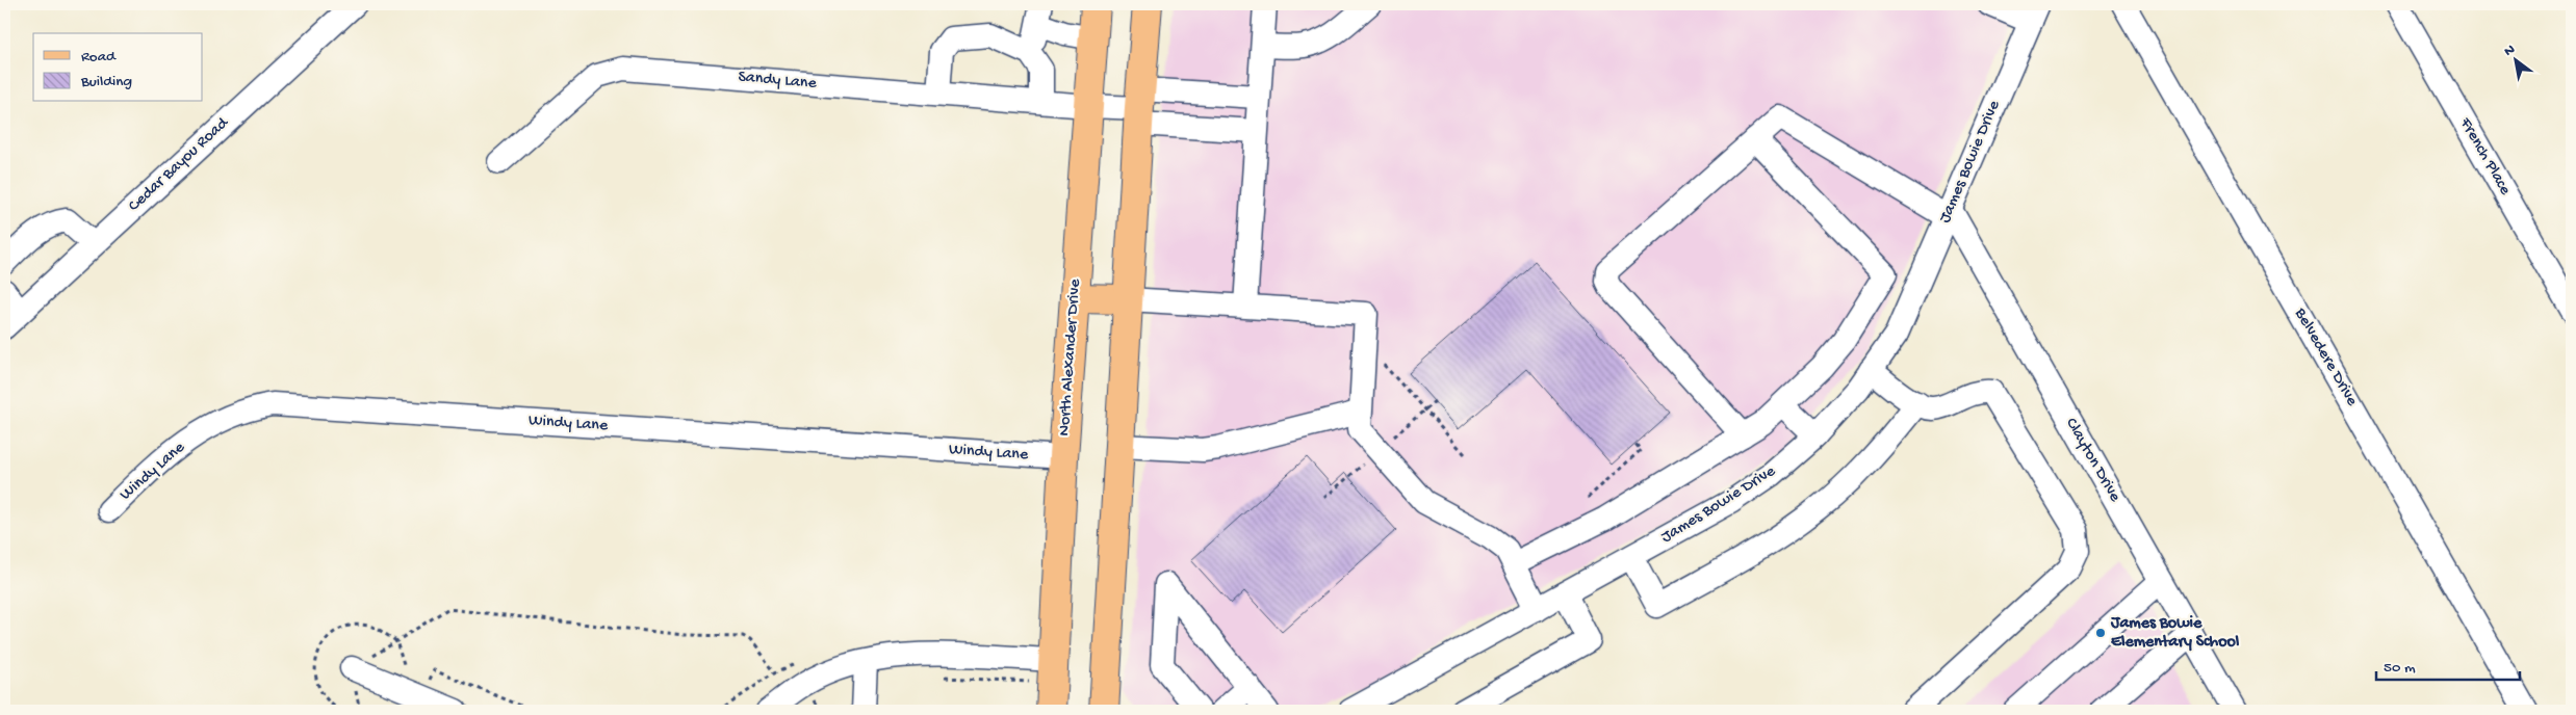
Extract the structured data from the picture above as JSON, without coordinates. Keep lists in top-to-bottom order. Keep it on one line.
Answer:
{"streets":{"main road":["North Alexander Drive"],"street":["Sandy Lane","French Place","James Bowie Drive","Cedar Bayou Road","Belvedere Drive","Windy Lane","Clayton Drive"]},"crossings":[["Sandy Lane","North Alexander Drive"],["James Bowie Drive","Clayton Drive"],["North Alexander Drive","Windy Lane"]],"places":["James Bowie Elementary School"],"legend":["Road","Building"],"scale_bar":"50 m","north":"top left"}
